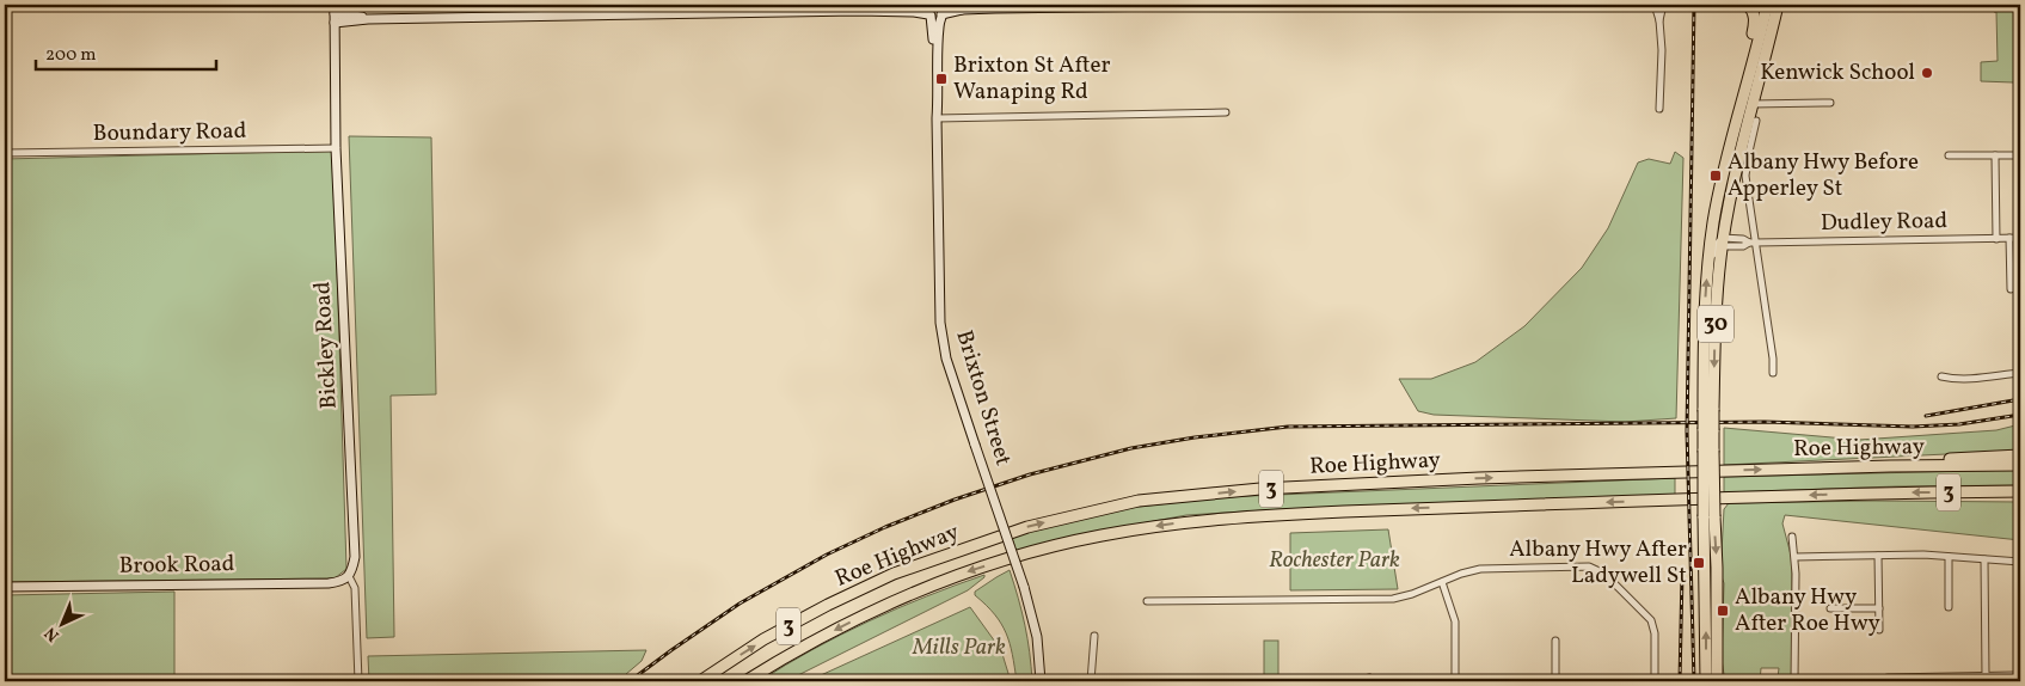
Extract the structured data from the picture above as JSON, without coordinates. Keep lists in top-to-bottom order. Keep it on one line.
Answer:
{"streets":{"highway":["30","Roe Highway","3"],"main road":["Bickley Road","Brixton Street","Brook Road"],"street":["Boundary Road","Dudley Road"]},"crossings":[["Boundary Road","Bickley Road"],["Dudley Road","30"],["Bickley Road","Brook Road"]],"parks":["Rochester Park","Mills Park"],"places":{"other":["Kenwick School"],"transit":["Brixton St After Wanaping Rd","Albany Hwy Before Apperley St","Albany Hwy After Ladywell St","Albany Hwy After Roe Hwy"]},"scale_bar":"200 m","north":"bottom left"}
